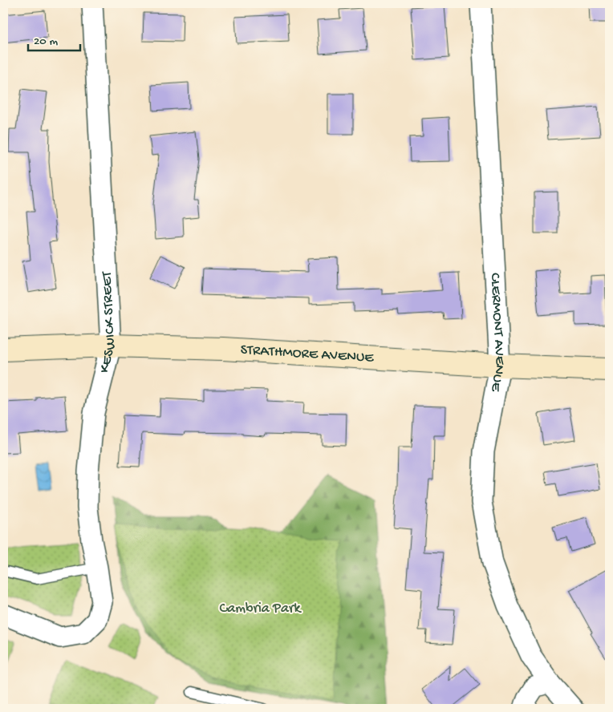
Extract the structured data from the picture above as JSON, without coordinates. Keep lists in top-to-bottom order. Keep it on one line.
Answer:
{"streets":{"main road":["STRATHMORE AVENUE"],"street":["KESWICK STREET","CLERMONT AVENUE"]},"crossings":[["KESWICK STREET","STRATHMORE AVENUE"],["CLERMONT AVENUE","STRATHMORE AVENUE"]],"parks":["Cambria Park"],"scale_bar":"20 m"}
